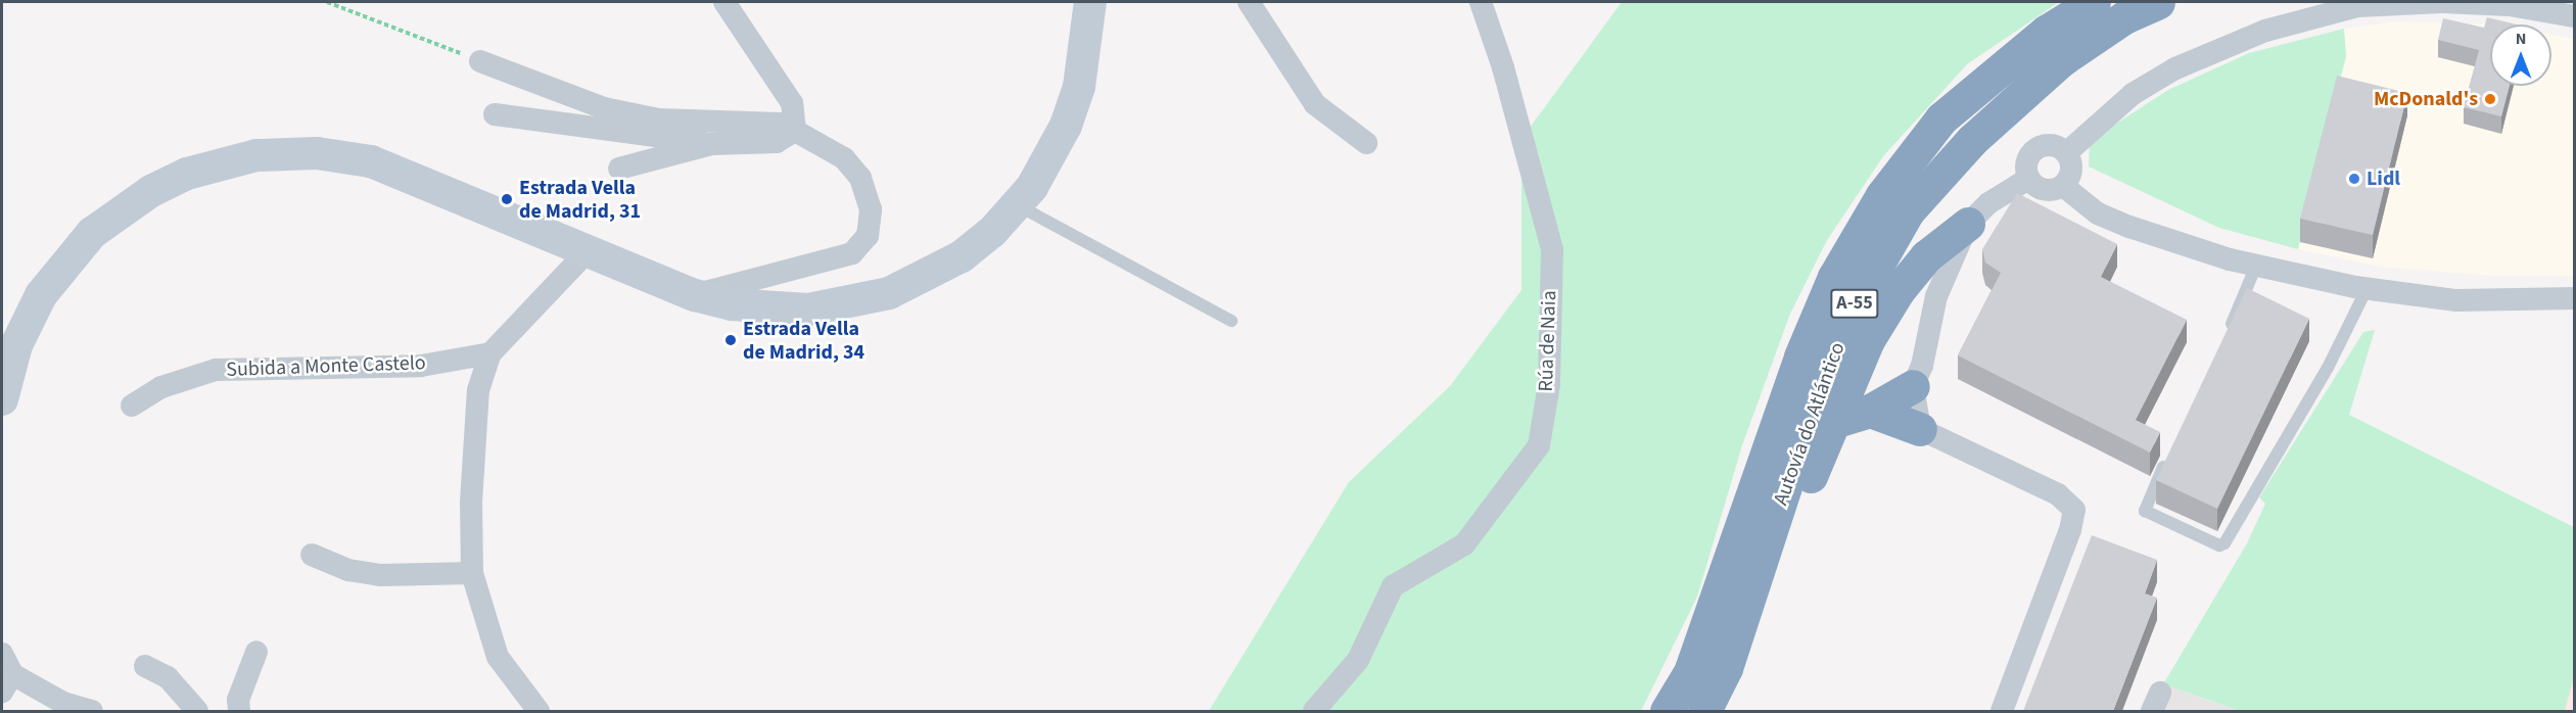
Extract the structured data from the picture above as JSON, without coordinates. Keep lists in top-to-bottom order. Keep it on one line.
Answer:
{"streets":{"highway":["A-55","Autovía do Atlántico"],"street":["Rúa de Naia","Subida a Monte Castelo"]},"places":["McDonald's","Lidl","Estrada Vella de Madrid, 31","Estrada Vella de Madrid, 34"],"north":"top"}
